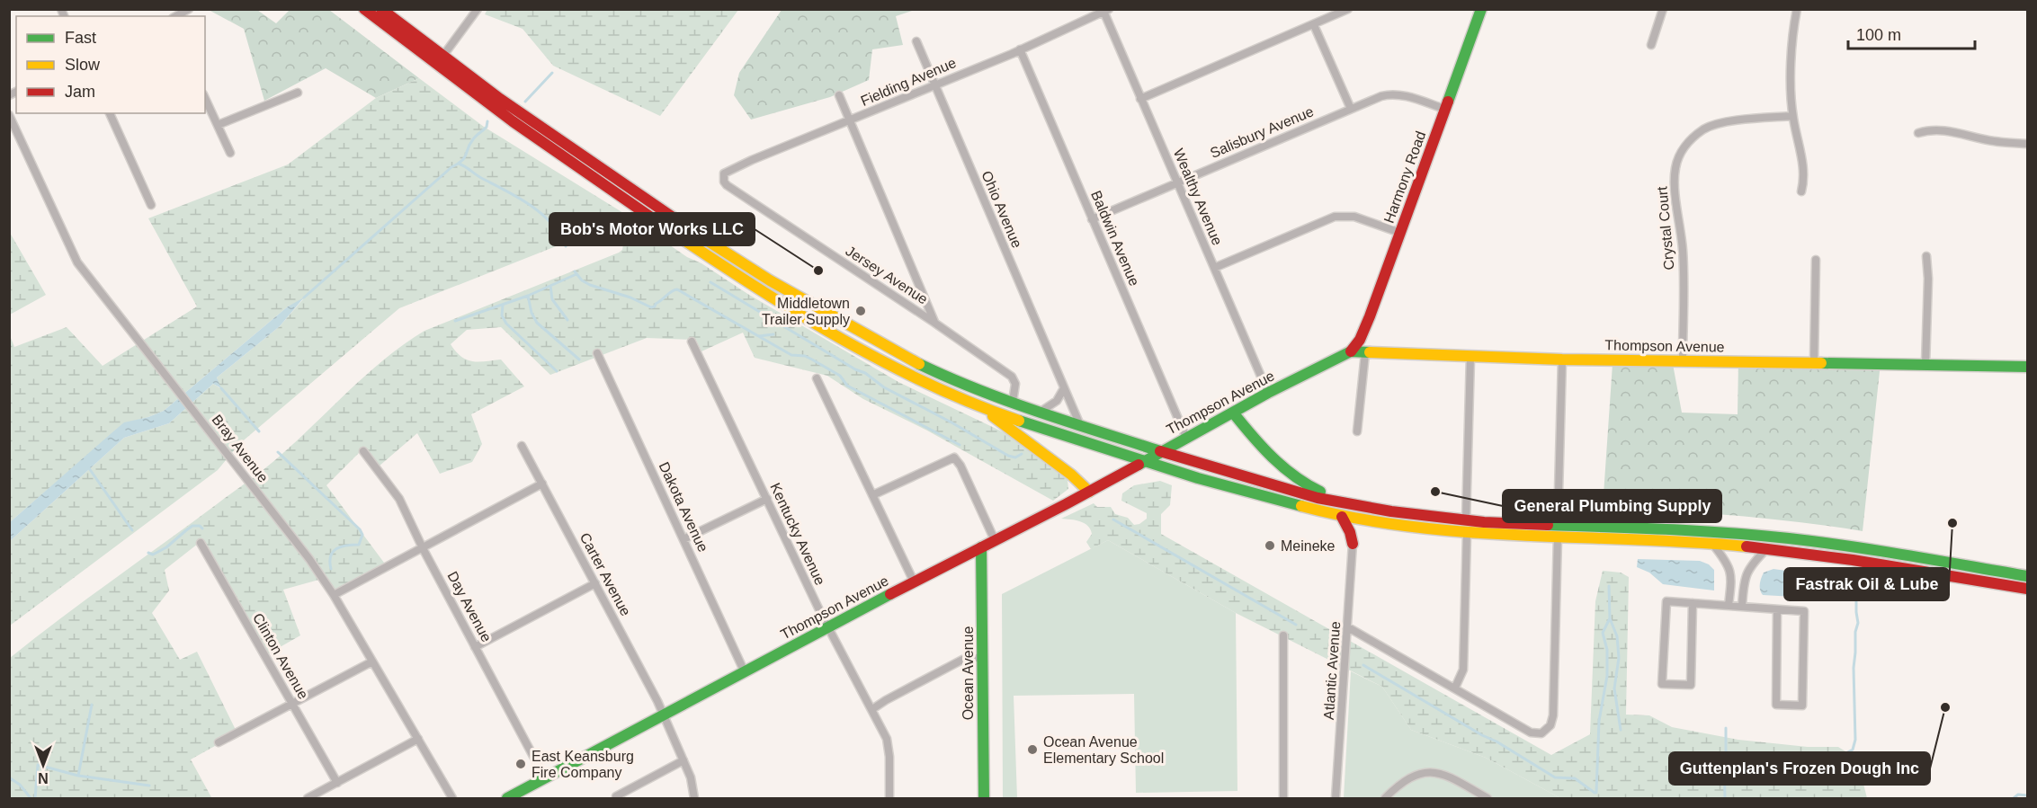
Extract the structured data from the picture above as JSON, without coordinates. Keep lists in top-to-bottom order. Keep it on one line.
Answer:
{"streets":{"main road":["Harmony Road","Thompson Avenue","Ocean Avenue"],"street":["Fielding Avenue","Salisbury Avenue","Wealthy Avenue","Ohio Avenue","Crystal Court","Baldwin Avenue","Jersey Avenue","Bray Avenue","Dakota Avenue","Kentucky Avenue","Carter Avenue","Day Avenue","Clinton Avenue","Atlantic Avenue"]},"crossings":[["Fielding Avenue","Wealthy Avenue"],["Fielding Avenue","Ohio Avenue"],["Fielding Avenue","Baldwin Avenue"],["Fielding Avenue","Jersey Avenue"],["Salisbury Avenue","Harmony Road"],["Salisbury Avenue","Wealthy Avenue"],["Salisbury Avenue","Baldwin Avenue"],["Harmony Road","Thompson Avenue"],["Wealthy Avenue","Thompson Avenue"],["Crystal Court","Thompson Avenue"],["Baldwin Avenue","Thompson Avenue"],["Thompson Avenue","Dakota Avenue"],["Thompson Avenue","Kentucky Avenue"],["Thompson Avenue","Carter Avenue"],["Thompson Avenue","Day Avenue"],["Thompson Avenue","Ocean Avenue"]],"places":["Bob's Motor Works LLC","Middletown Trailer Supply","General Plumbing Supply","Fastrak Oil & Lube","Meineke","Guttenplan's Frozen Dough Inc","Ocean Avenue Elementary School","East Keansburg Fire Company"],"legend":["Fast","Slow","Jam"],"scale_bar":"100 m","north":"bottom"}
